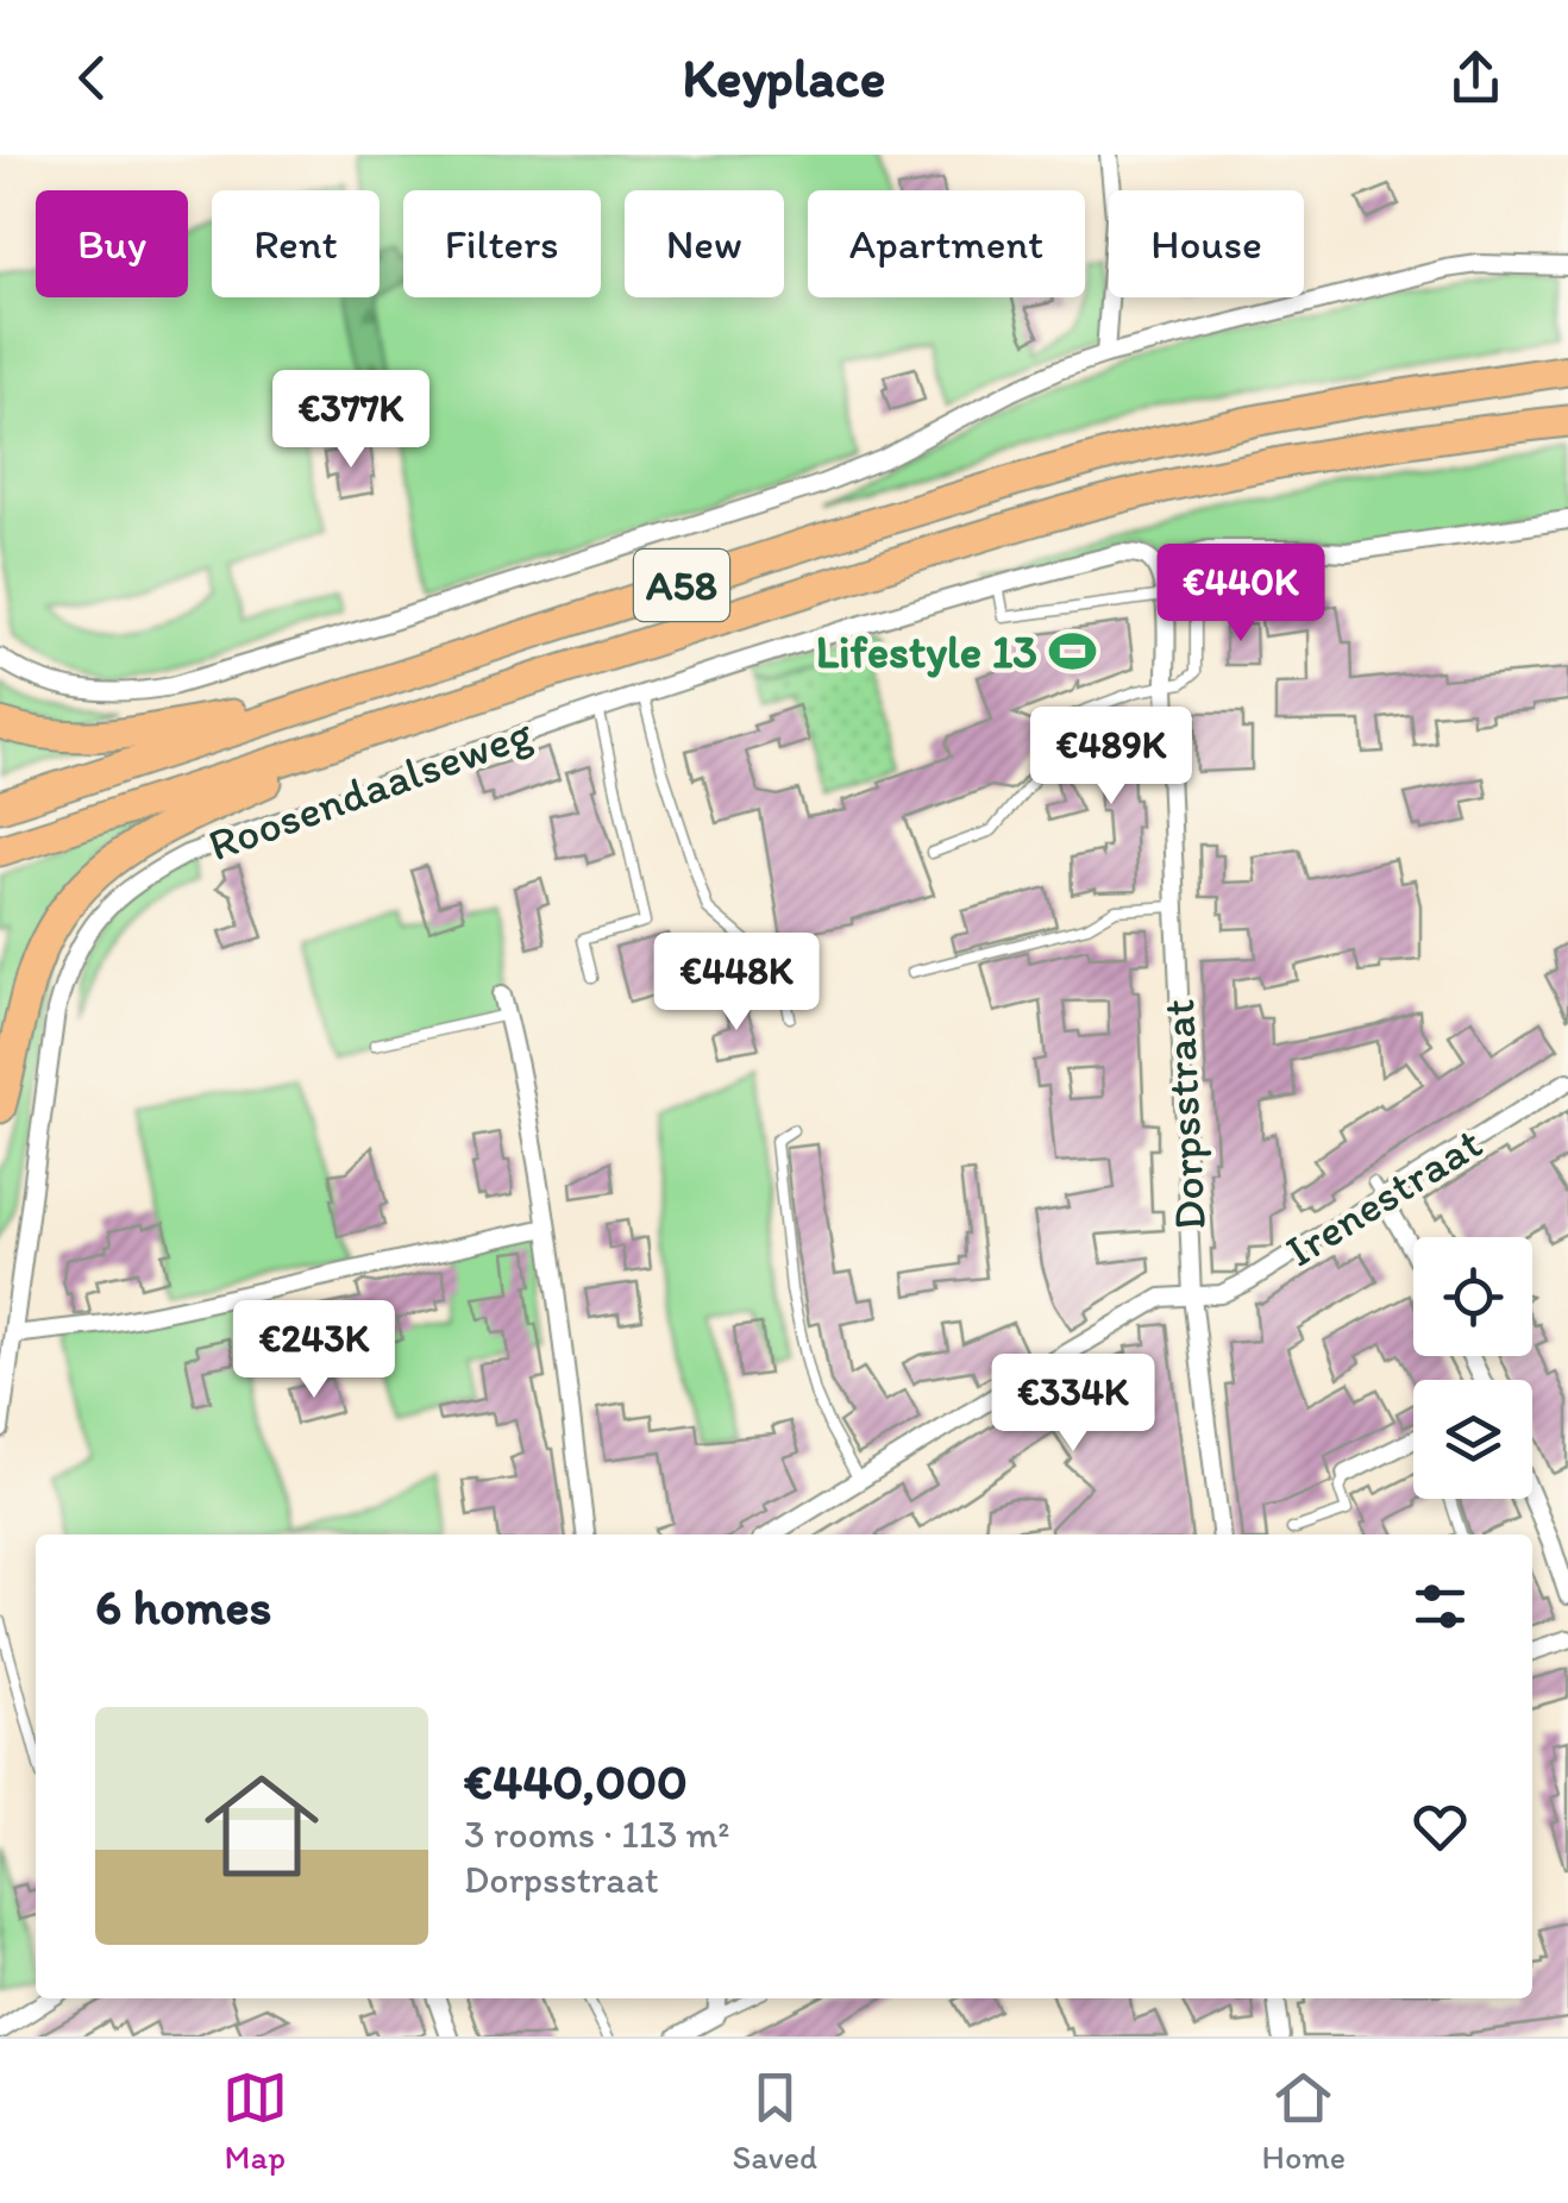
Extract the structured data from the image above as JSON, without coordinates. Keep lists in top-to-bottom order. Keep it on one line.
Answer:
{"streets":{"highway":["A58","Roosendaalseweg"],"street":["Dorpsstraat","Irenestraat"]},"crossings":[["A58","Roosendaalseweg"],["Roosendaalseweg","Dorpsstraat"],["Dorpsstraat","Irenestraat"]],"places":{"sports":["Lifestyle 13"]},"page":{"header":"Keyplace","chip":["Buy","Rent","Filters","New","Apartment","House"],"price":["€377K","€440K","€489K","€448K","€243K","€334K"],"heading":"6 homes","list":[{"name":"€440,000","note":"3 rooms · 113 m² · Dorpsstraat"}],"tabs":["Map","Saved","Home"]}}
